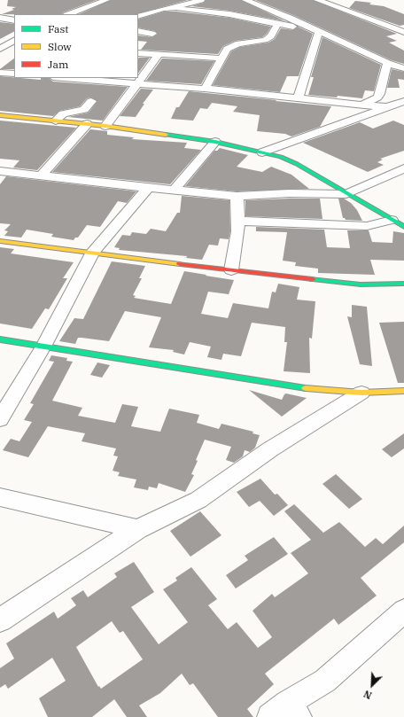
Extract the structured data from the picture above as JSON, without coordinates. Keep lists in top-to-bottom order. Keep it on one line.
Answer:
{"legend":["Fast","Slow","Jam"],"north":"bottom left"}
